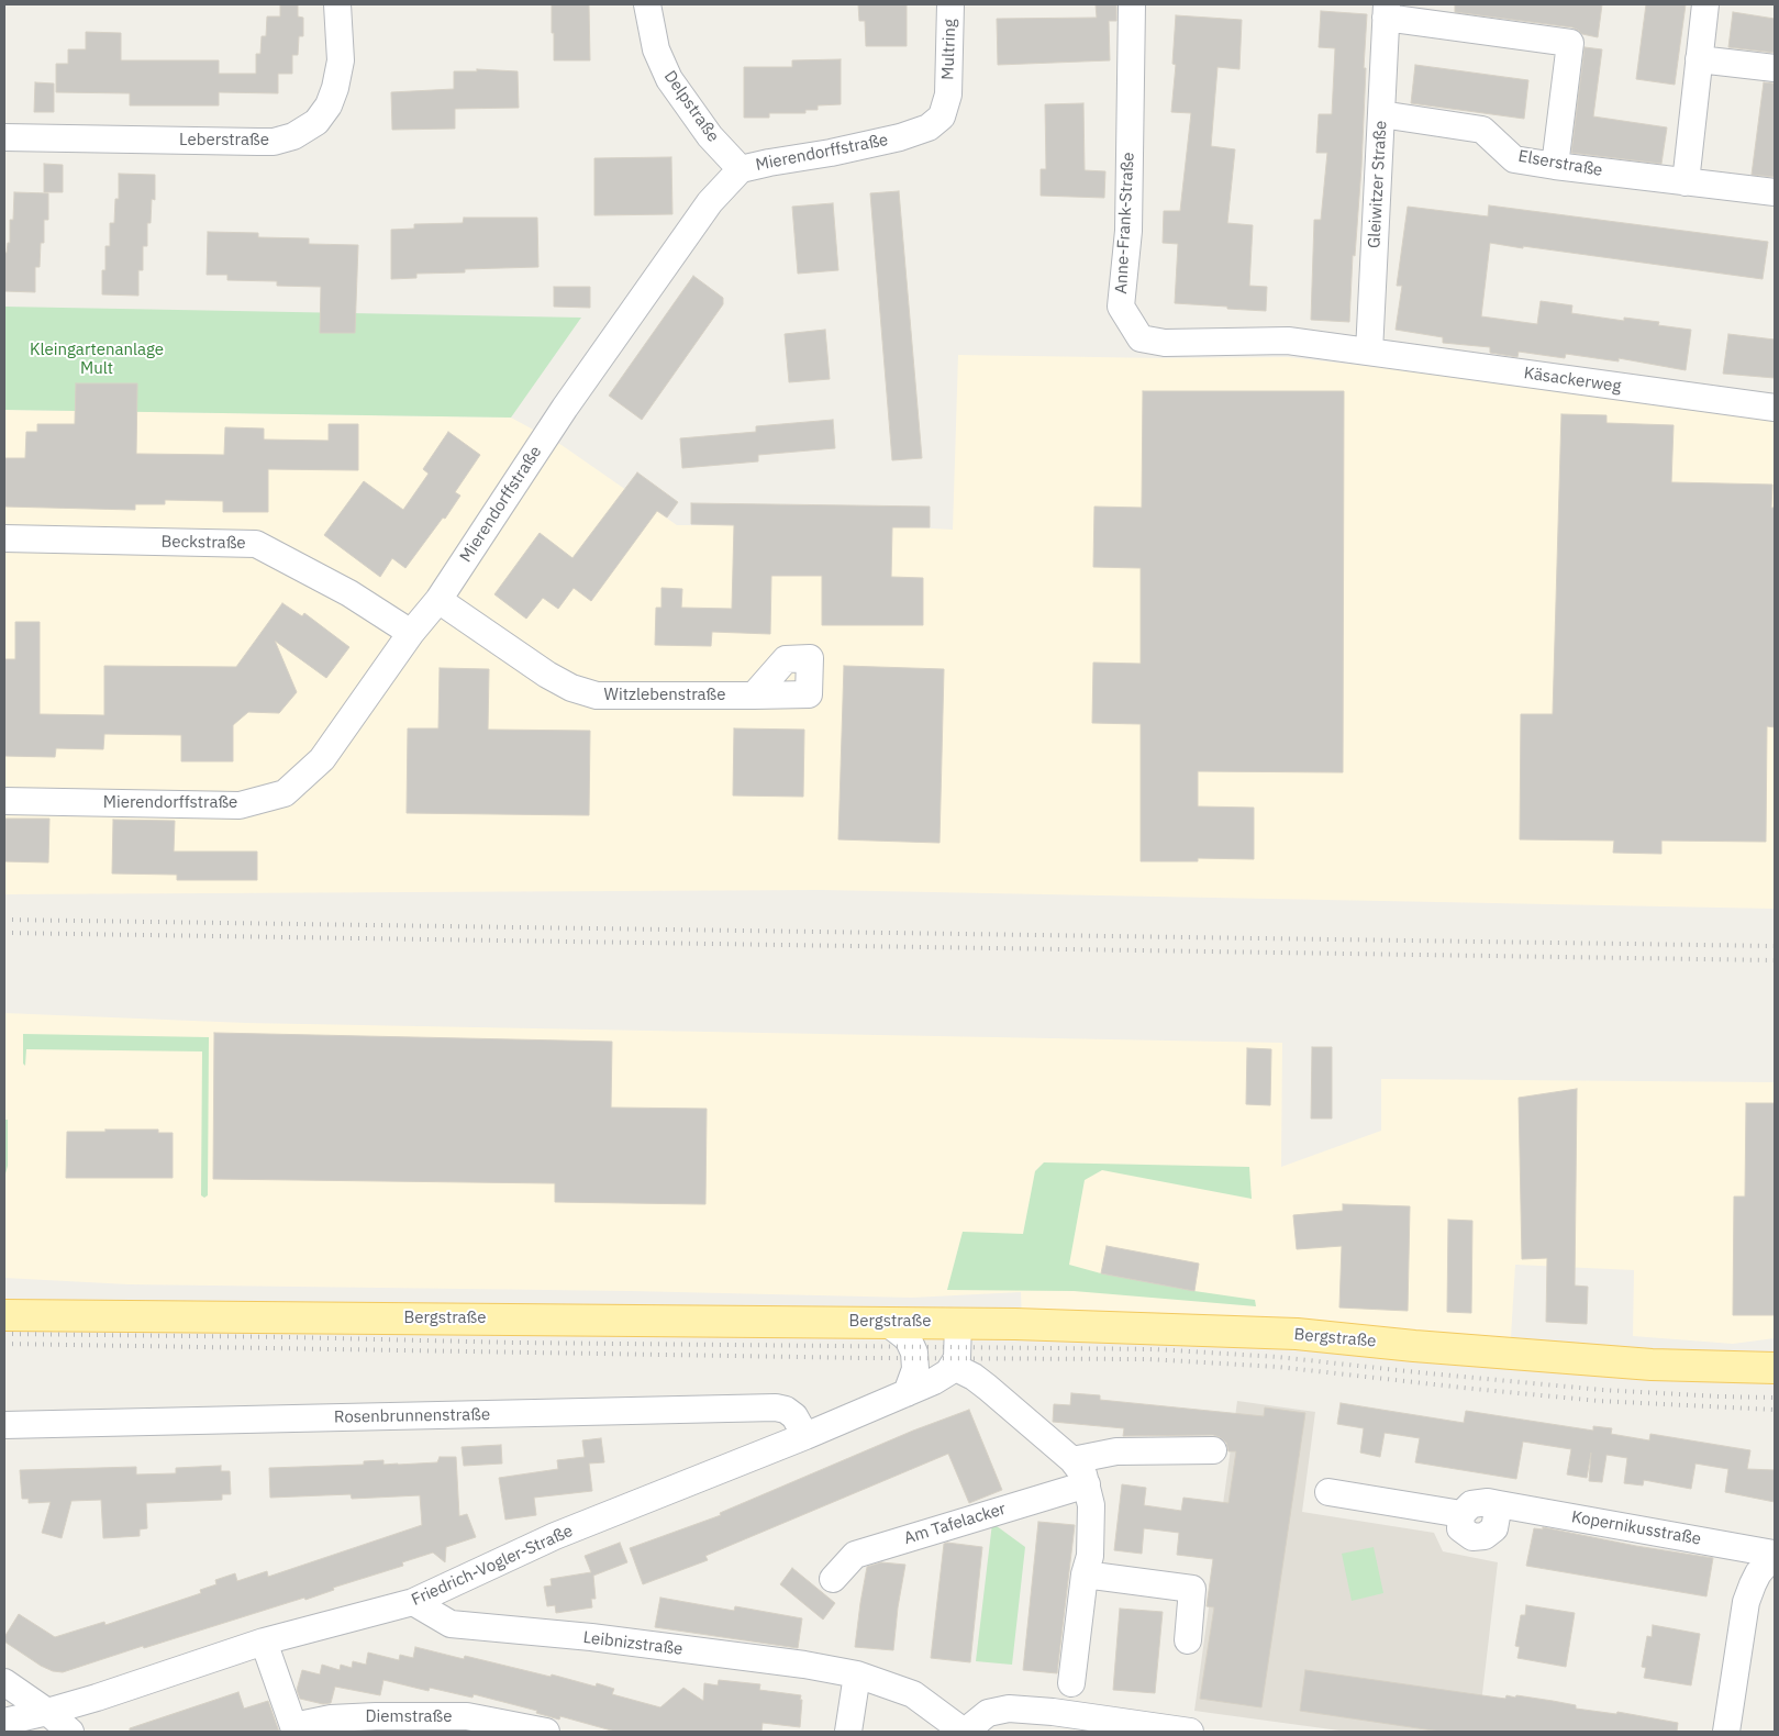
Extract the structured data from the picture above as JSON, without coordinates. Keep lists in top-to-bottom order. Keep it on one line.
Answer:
{"streets":{"main road":["Bergstraße"],"street":["Multring","Delpstraße","Leberstraße","Mierendorffstraße","Elserstraße","Gleiwitzer Straße","Anne-Frank-Straße","Käsackerweg","Beckstraße","Witzlebenstraße","Rosenbrunnenstraße","Am Tafelacker","Kopernikusstraße","Friedrich-Vogler-Straße","Leibnizstraße","Diemstraße"]},"crossings":[["Multring","Mierendorffstraße"],["Delpstraße","Mierendorffstraße"],["Mierendorffstraße","Beckstraße"],["Mierendorffstraße","Witzlebenstraße"],["Elserstraße","Gleiwitzer Straße"],["Gleiwitzer Straße","Anne-Frank-Straße"],["Gleiwitzer Straße","Käsackerweg"],["Anne-Frank-Straße","Käsackerweg"],["Rosenbrunnenstraße","Friedrich-Vogler-Straße"],["Friedrich-Vogler-Straße","Leibnizstraße"],["Friedrich-Vogler-Straße","Diemstraße"]],"parks":["Kleingartenanlage Mult"]}
